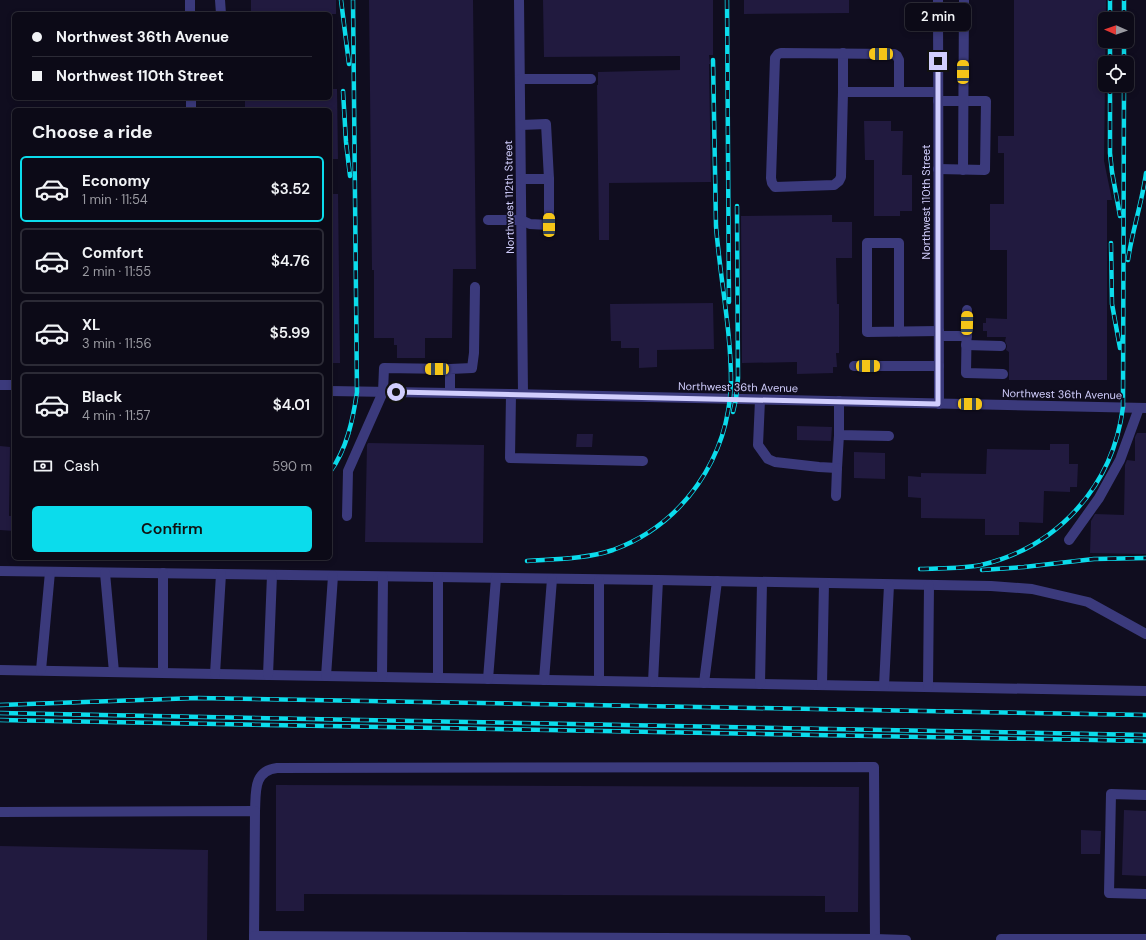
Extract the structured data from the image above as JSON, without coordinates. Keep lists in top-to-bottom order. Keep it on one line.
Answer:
{"streets":{"street":["Northwest 112th Street","Northwest 110th Street","Northwest 36th Avenue"]},"crossings":[["Northwest 112th Street","Northwest 36th Avenue"],["Northwest 110th Street","Northwest 36th Avenue"]],"north":"left","page":{"bubble":"2 min","banner":["Northwest 36th Avenue","Northwest 110th Street"],"heading":"Choose a ride","list":[{"name":"Economy","note":"1 min · 11:54","value":"$3.52"},{"name":"Comfort","note":"2 min · 11:55","value":"$4.76"},{"name":"XL","note":"3 min · 11:56","value":"$5.99"},{"name":"Black","note":"4 min · 11:57","value":"$4.01"}],"pay":["Cash","590 m"],"buttons":"Confirm"}}
